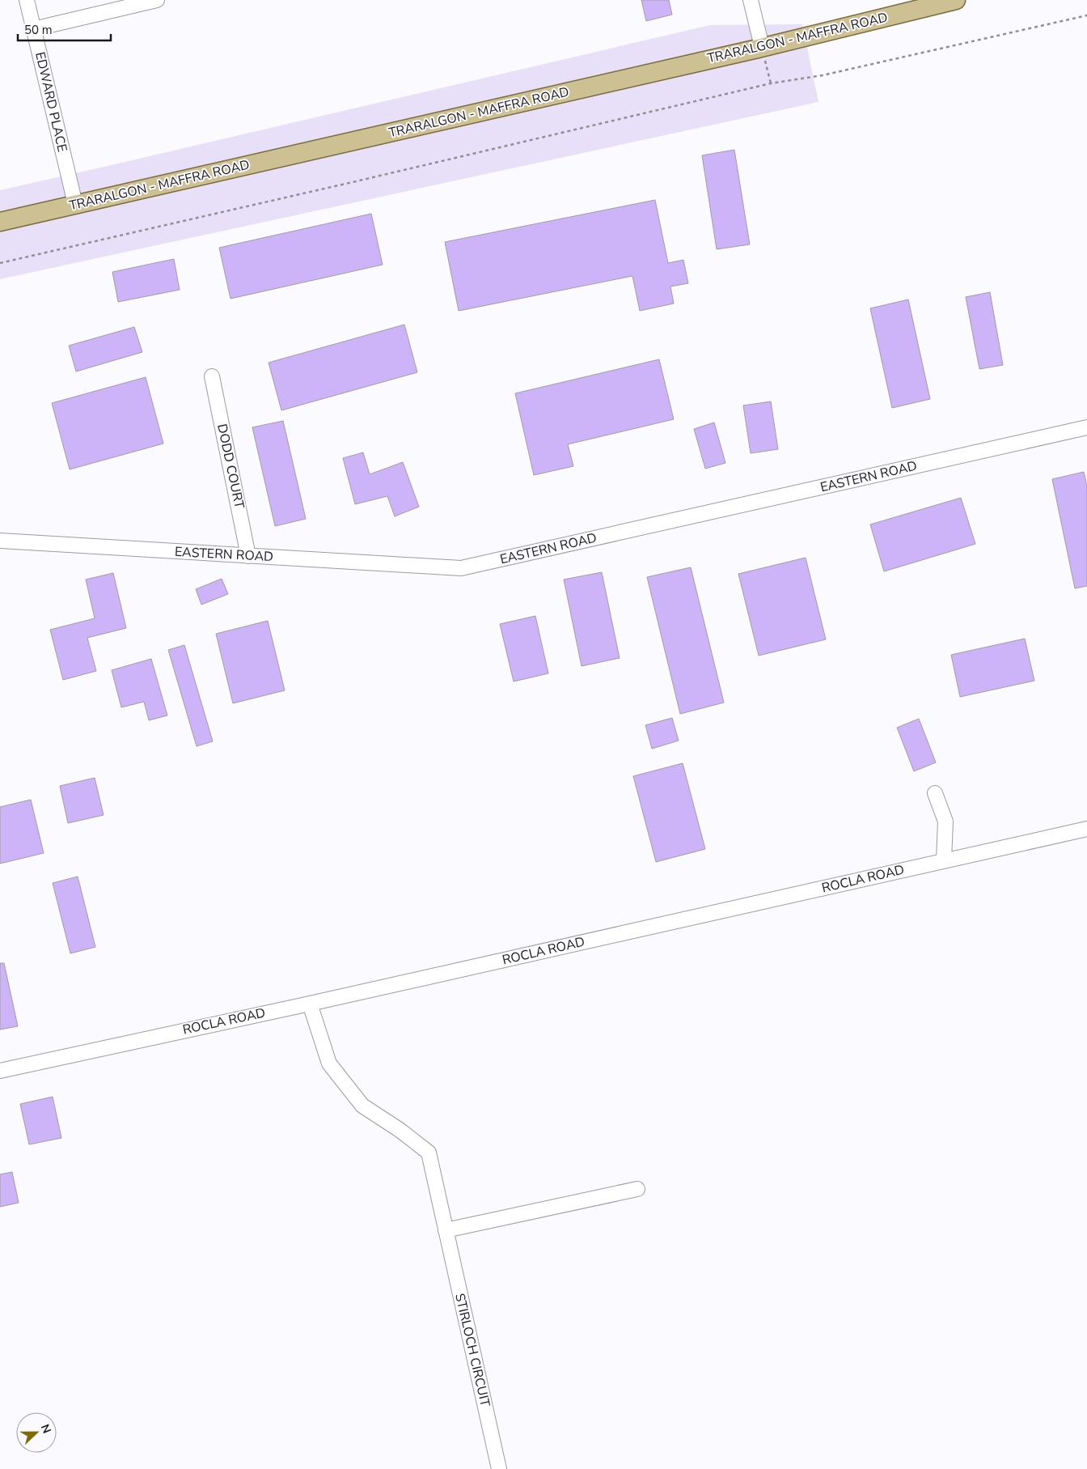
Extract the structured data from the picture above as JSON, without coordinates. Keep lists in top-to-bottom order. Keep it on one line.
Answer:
{"streets":{"main road":["TRARALGON - MAFFRA ROAD"],"street":["EDWARD PLACE","DODD COURT","EASTERN ROAD","ROCLA ROAD","STIRLOCH CIRCUIT"]},"crossings":[["TRARALGON - MAFFRA ROAD","EDWARD PLACE"],["DODD COURT","EASTERN ROAD"],["ROCLA ROAD","STIRLOCH CIRCUIT"]],"scale_bar":"50 m","north":"right"}
